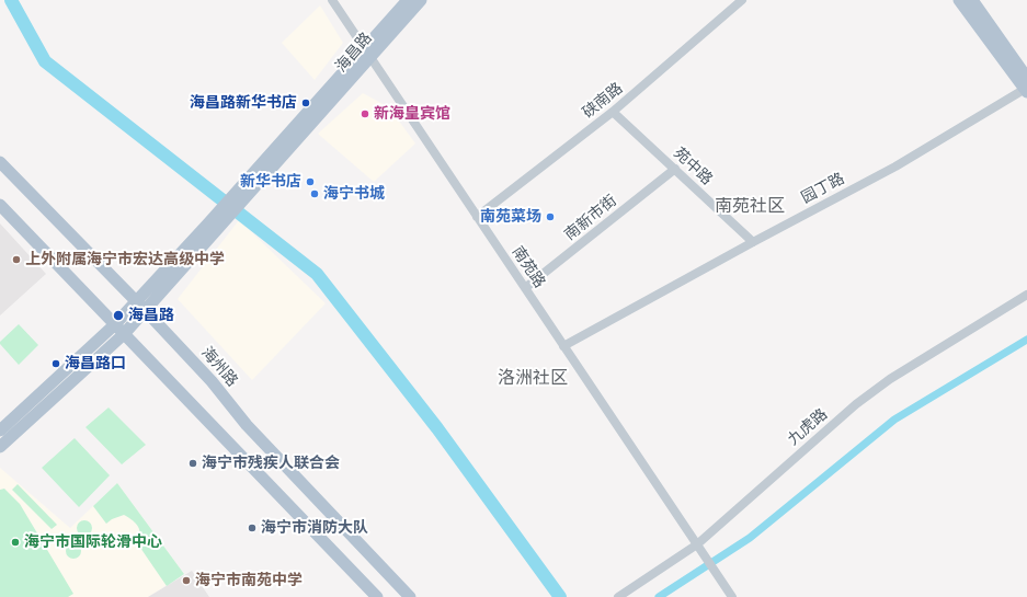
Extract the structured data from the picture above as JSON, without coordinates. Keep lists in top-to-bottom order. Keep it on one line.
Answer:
{"streets":{"main road":["海昌路","海州路"],"street":["硖南路","苑中路","园丁路","南新市街","南苑路","九虎路"]},"crossings":[["海昌路","南苑路"],["海昌路","海州路"],["硖南路","苑中路"],["硖南路","南苑路"],["苑中路","园丁路"],["苑中路","南新市街"],["园丁路","南苑路"],["南新市街","南苑路"],["南苑路","九虎路"]],"districts":["南苑社区","洛洲社区"],"places":["海昌路新华书店","新海皇宾馆","新华书店","海宁书城","南苑菜场","上外附属海宁市宏达高级中学","海昌路","海昌路口","海宁市残疾人联合会","海宁市消防大队","海宁市国际轮滑中心","海宁市南苑中学"]}
